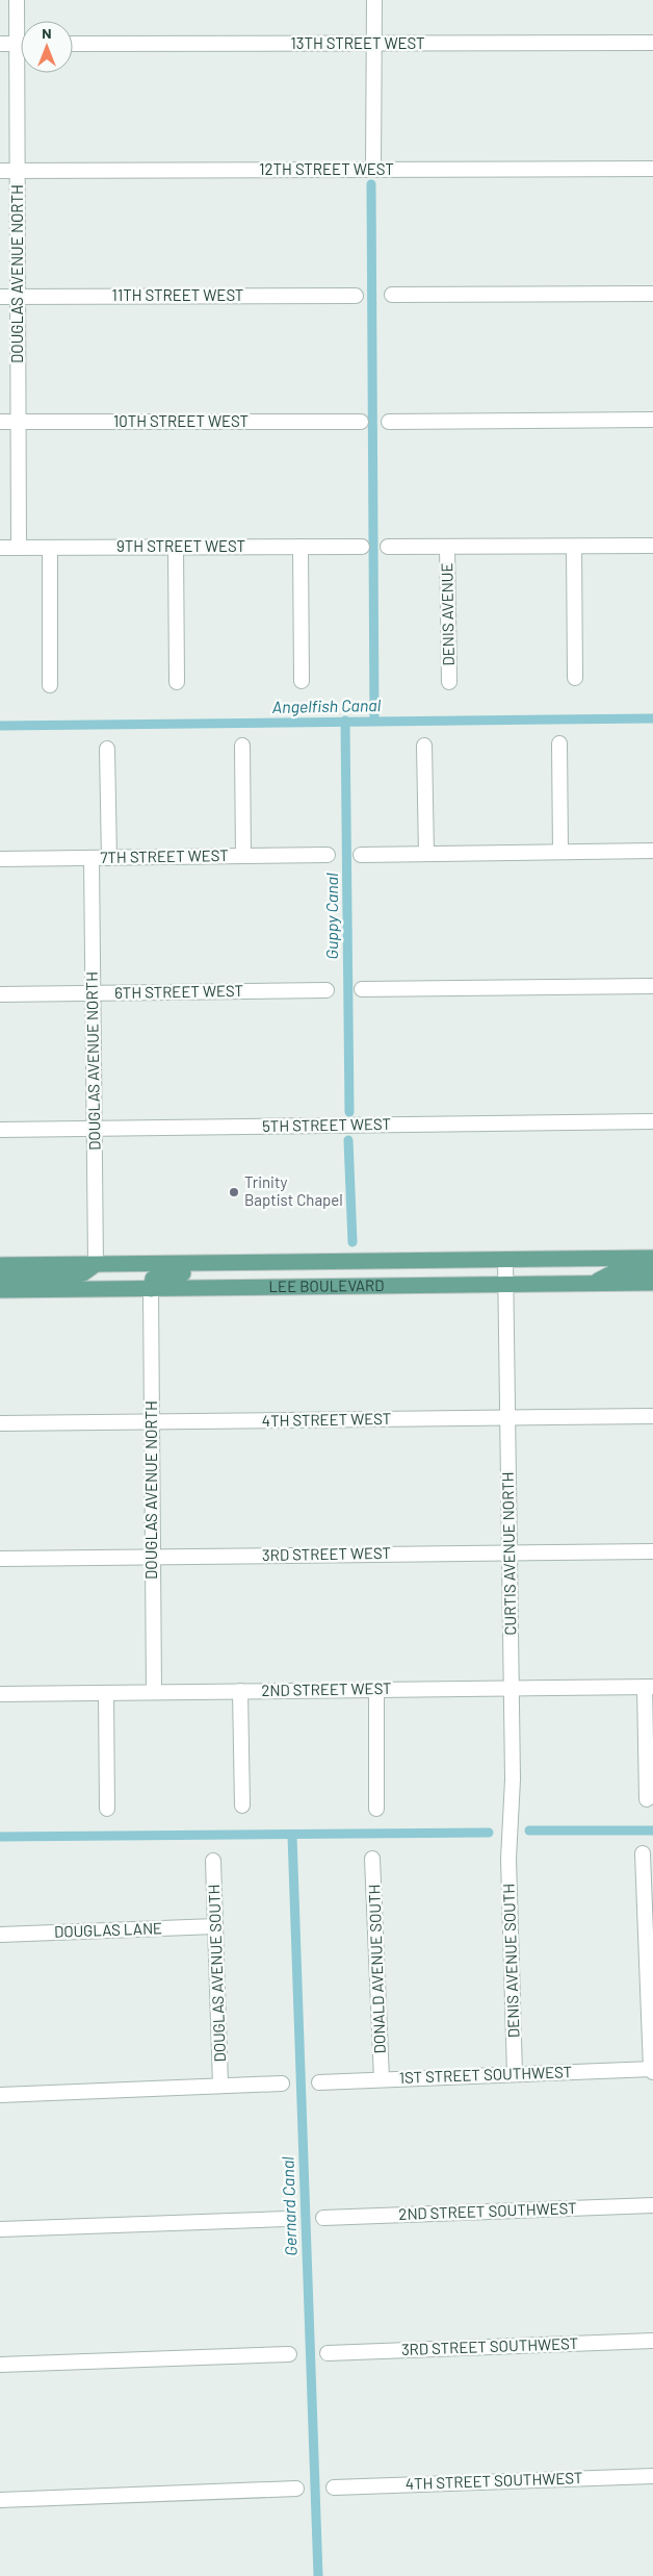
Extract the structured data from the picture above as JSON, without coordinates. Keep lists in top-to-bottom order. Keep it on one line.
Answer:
{"streets":{"main road":["LEE BOULEVARD"],"street":["13TH STREET WEST","12TH STREET WEST","DOUGLAS AVENUE NORTH","11TH STREET WEST","10TH STREET WEST","9TH STREET WEST","DENIS AVENUE","7TH STREET WEST","6TH STREET WEST","5TH STREET WEST","4TH STREET WEST","CURTIS AVENUE NORTH","3RD STREET WEST","2ND STREET WEST","DOUGLAS LANE","DENIS AVENUE SOUTH","DONALD AVENUE SOUTH","DOUGLAS AVENUE SOUTH","1ST STREET SOUTHWEST","2ND STREET SOUTHWEST","3RD STREET SOUTHWEST","4TH STREET SOUTHWEST"]},"crossings":[["12TH STREET WEST","DOUGLAS AVENUE NORTH"],["DOUGLAS AVENUE NORTH","11TH STREET WEST"],["DOUGLAS AVENUE NORTH","10TH STREET WEST"],["DOUGLAS AVENUE NORTH","9TH STREET WEST"],["DOUGLAS AVENUE NORTH","7TH STREET WEST"],["DOUGLAS AVENUE NORTH","6TH STREET WEST"],["DOUGLAS AVENUE NORTH","5TH STREET WEST"],["DOUGLAS AVENUE NORTH","LEE BOULEVARD"],["DOUGLAS AVENUE NORTH","4TH STREET WEST"],["DOUGLAS AVENUE NORTH","3RD STREET WEST"],["DOUGLAS AVENUE NORTH","2ND STREET WEST"],["LEE BOULEVARD","CURTIS AVENUE NORTH"],["4TH STREET WEST","CURTIS AVENUE NORTH"],["CURTIS AVENUE NORTH","3RD STREET WEST"],["CURTIS AVENUE NORTH","2ND STREET WEST"],["CURTIS AVENUE NORTH","DENIS AVENUE SOUTH"],["DOUGLAS LANE","DOUGLAS AVENUE SOUTH"],["DENIS AVENUE SOUTH","1ST STREET SOUTHWEST"],["DONALD AVENUE SOUTH","1ST STREET SOUTHWEST"]],"water":["Angelfish Canal","Guppy Canal","Gernard Canal"],"places":["Trinity Baptist Chapel"],"north":"top"}
